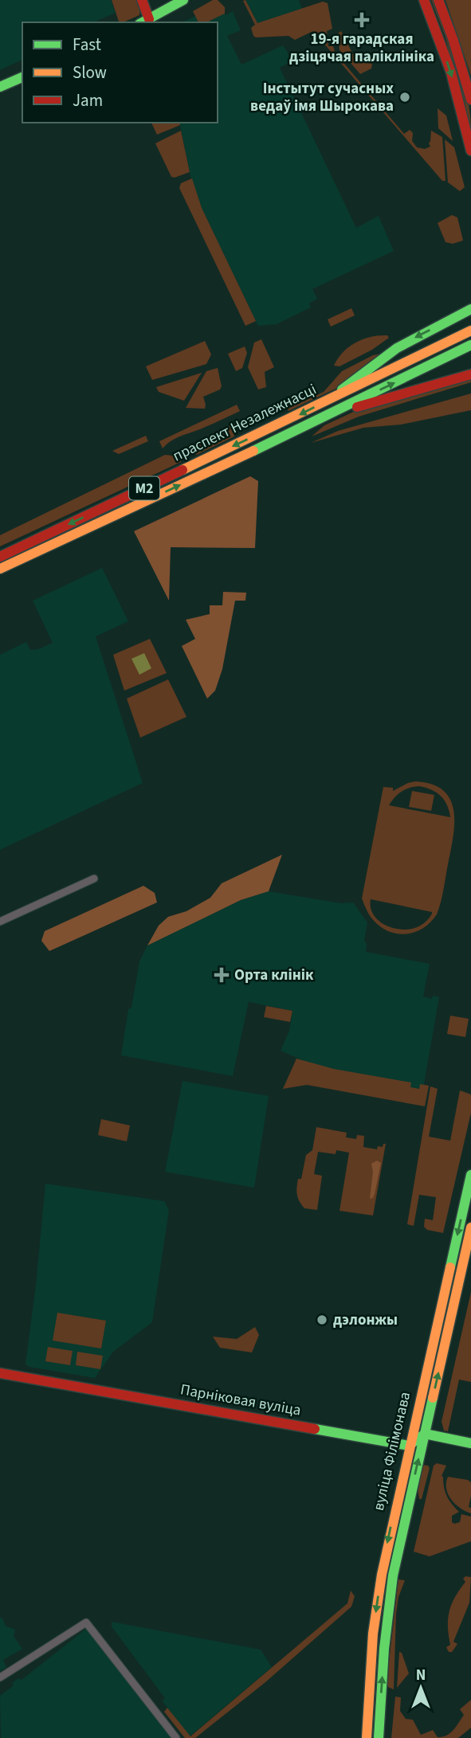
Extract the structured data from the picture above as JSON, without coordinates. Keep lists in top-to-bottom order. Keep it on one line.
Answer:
{"streets":{"main road":["праспект Незалежнасці","М2","Парніковая вуліца","вуліца Філімонава"]},"crossings":[["Парніковая вуліца","вуліца Філімонава"]],"places":{"health":["19-я гарадская дзіцячая паліклініка","Орта клінік"],"other":["Інстытут сучасных ведаў імя Шырокава","дэлонжы"]},"legend":["Fast","Slow","Jam"],"north":"top"}
